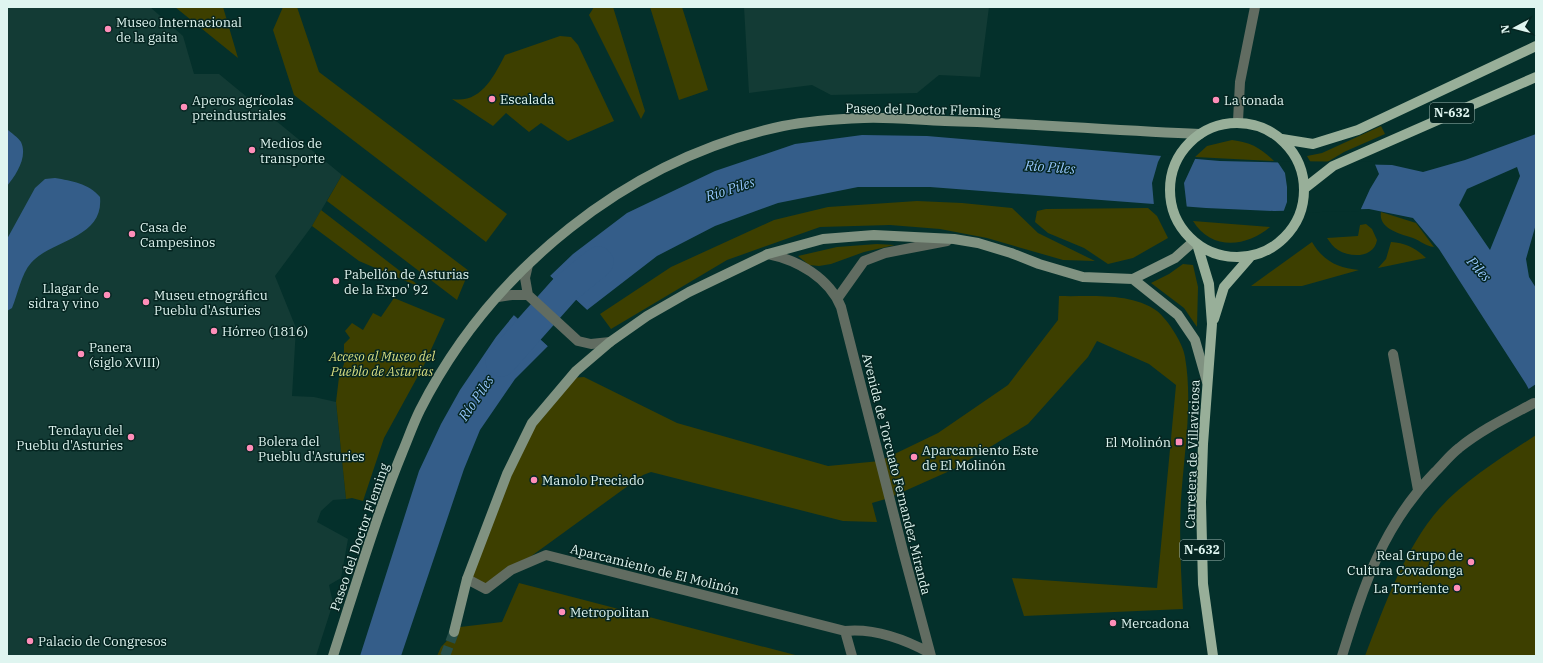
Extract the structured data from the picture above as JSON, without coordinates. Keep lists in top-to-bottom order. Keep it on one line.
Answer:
{"streets":{"main road":["Paseo del Doctor Fleming","N-632","Carretera de Villaviciosa"],"street":["Avenida de Torcuato Fernandez Miranda","Aparcamiento de El Molinón"]},"crossings":[["Paseo del Doctor Fleming","N-632"],["Paseo del Doctor Fleming","Carretera de Villaviciosa"],["N-632","Carretera de Villaviciosa"],["Avenida de Torcuato Fernandez Miranda","Aparcamiento de El Molinón"]],"water":["Río Piles","Piles"],"parks":["Acceso al Museo del Pueblo de Asturias"],"places":{"other":["Museo Internacional de la gaita","Escalada","La tonada","Aperos agrícolas preindustriales","Medios de transporte","Casa de Campesinos","Pabellón de Asturias de la Expo' 92","Llagar de sidra y vino","Museu etnográficu Pueblu d'Asturies","Hórreo (1816)","Panera (siglo XVIII)","Tendayu del Pueblu d'Asturies","Bolera del Pueblu d'Asturies","Aparcamiento Este de El Molinón","Manolo Preciado","Real Grupo de Cultura Covadonga","La Torriente","Metropolitan","Mercadona","Palacio de Congresos"],"transit":["El Molinón"]},"north":"left"}
